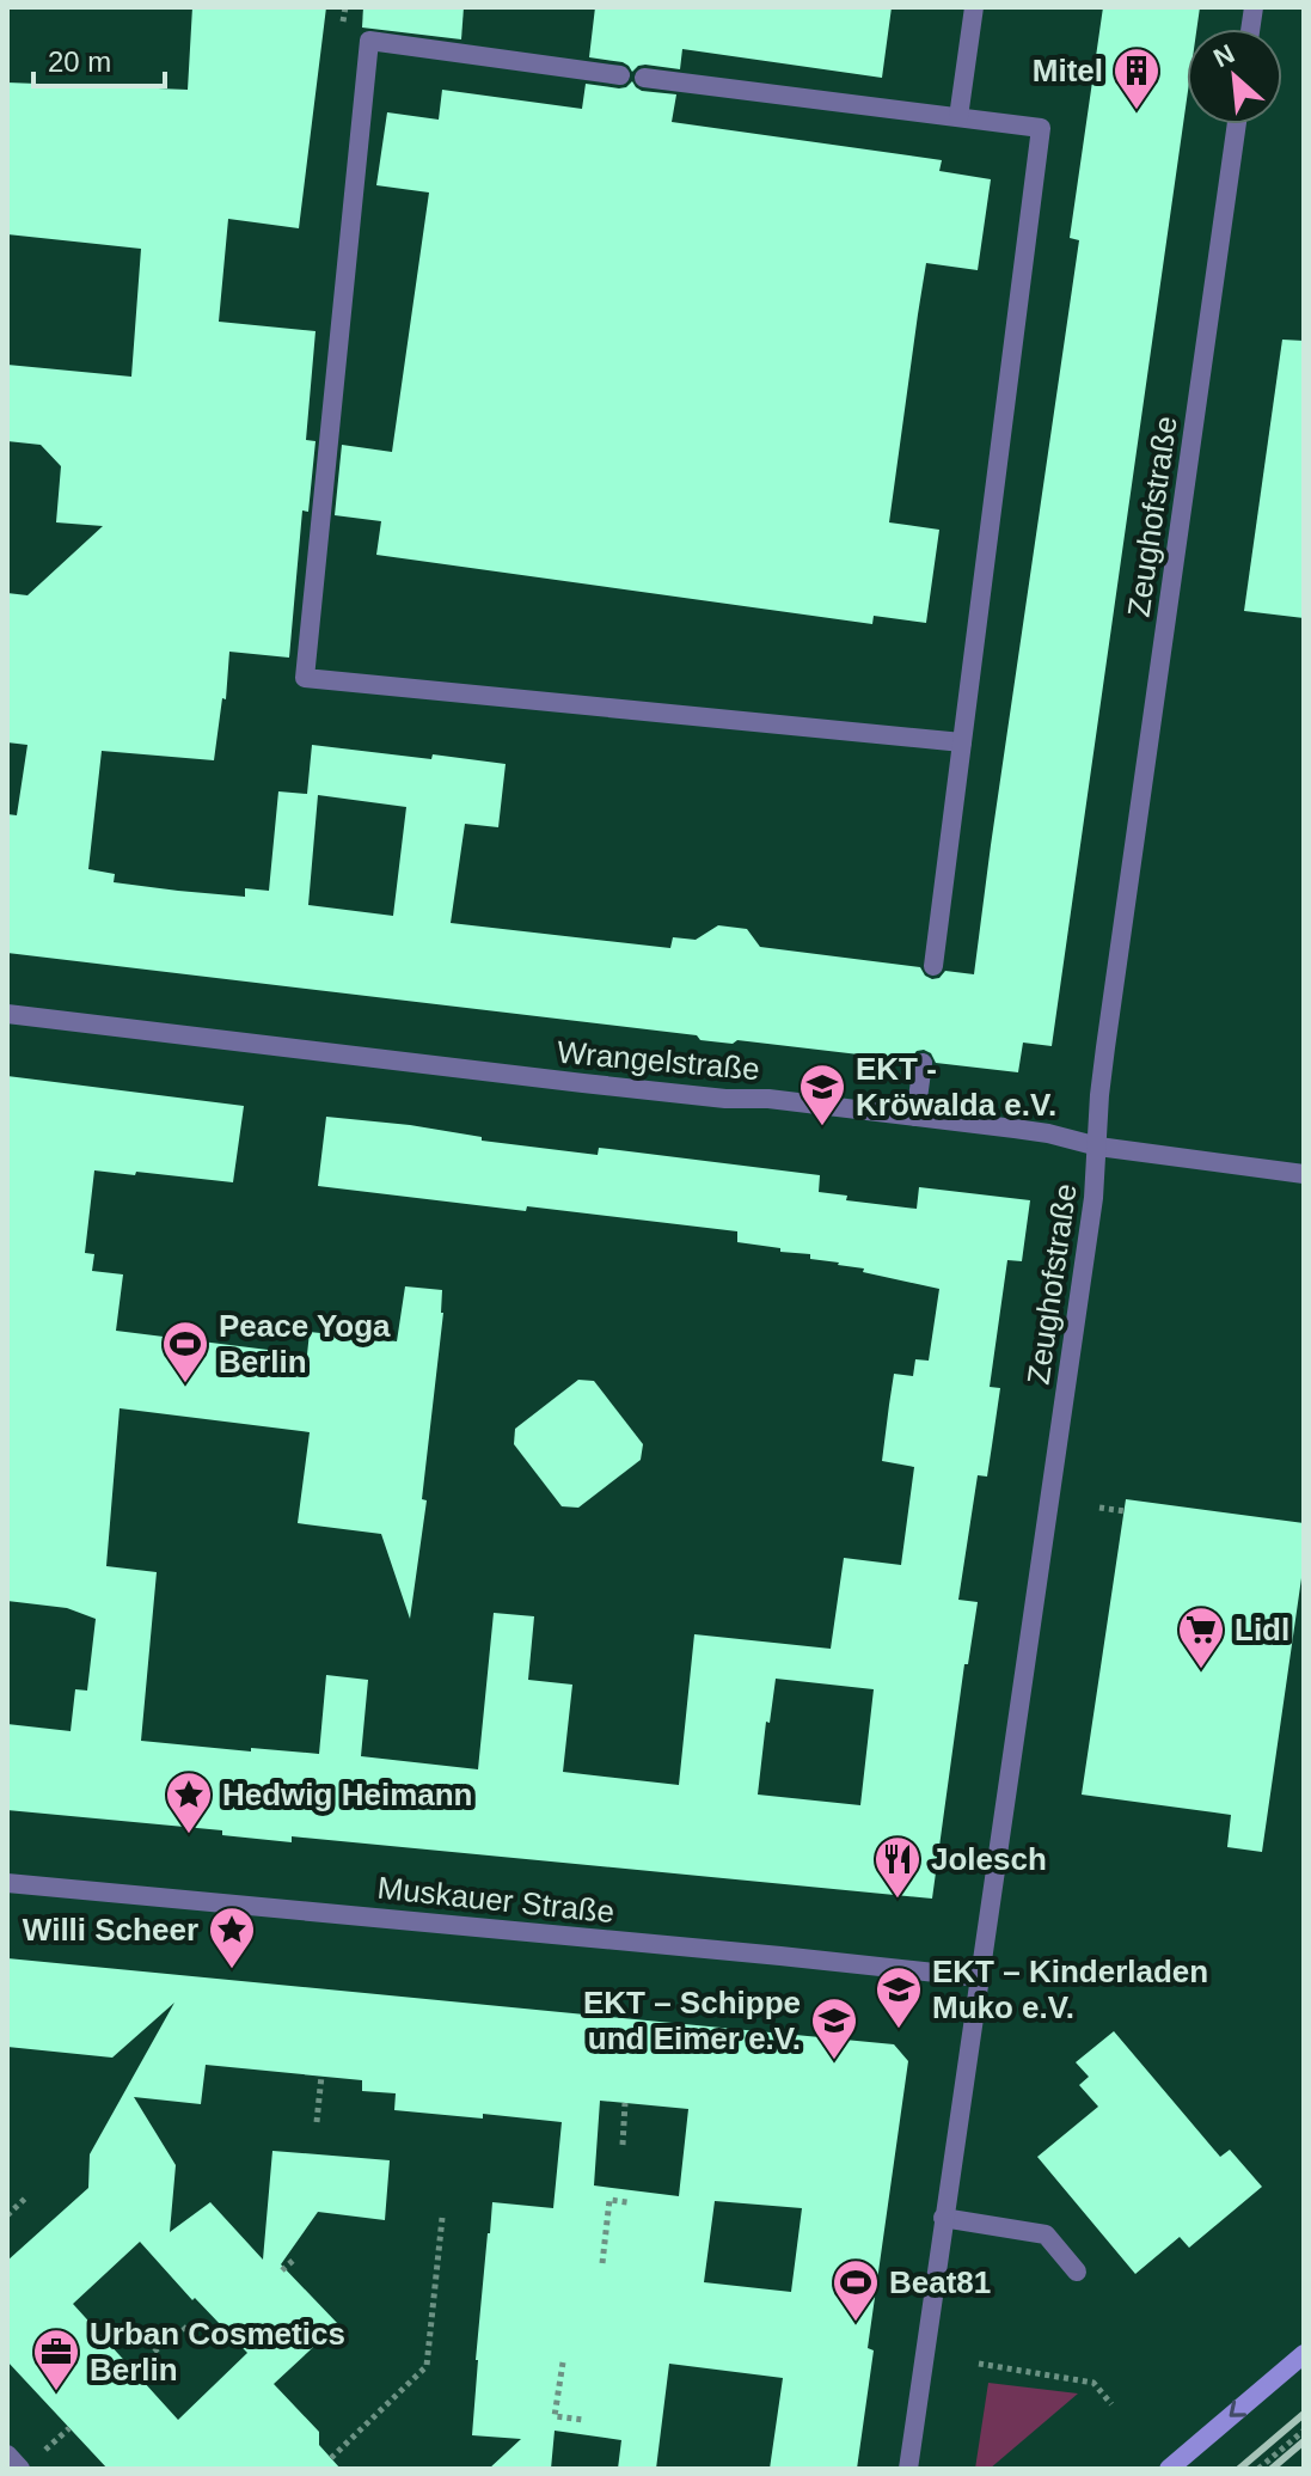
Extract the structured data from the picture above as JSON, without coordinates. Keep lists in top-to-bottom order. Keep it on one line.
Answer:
{"streets":{"street":["Zeughofstraße","Wrangelstraße","Muskauer Straße"]},"crossings":[["Zeughofstraße","Wrangelstraße"],["Zeughofstraße","Muskauer Straße"]],"places":{"building":["Mitel"],"school or university":["EKT - Kröwalda e.V.","EKT – Kinderladen Muko e.V.","EKT – Schippe und Eimer e.V."],"sports":["Peace Yoga Berlin","Beat81"],"supermarket":["Lidl"],"place":["Hedwig Heimann","Willi Scheer"],"restaurant":["Jolesch"],"office":["Urban Cosmetics Berlin"]},"scale_bar":"20 m","north":"top left"}
